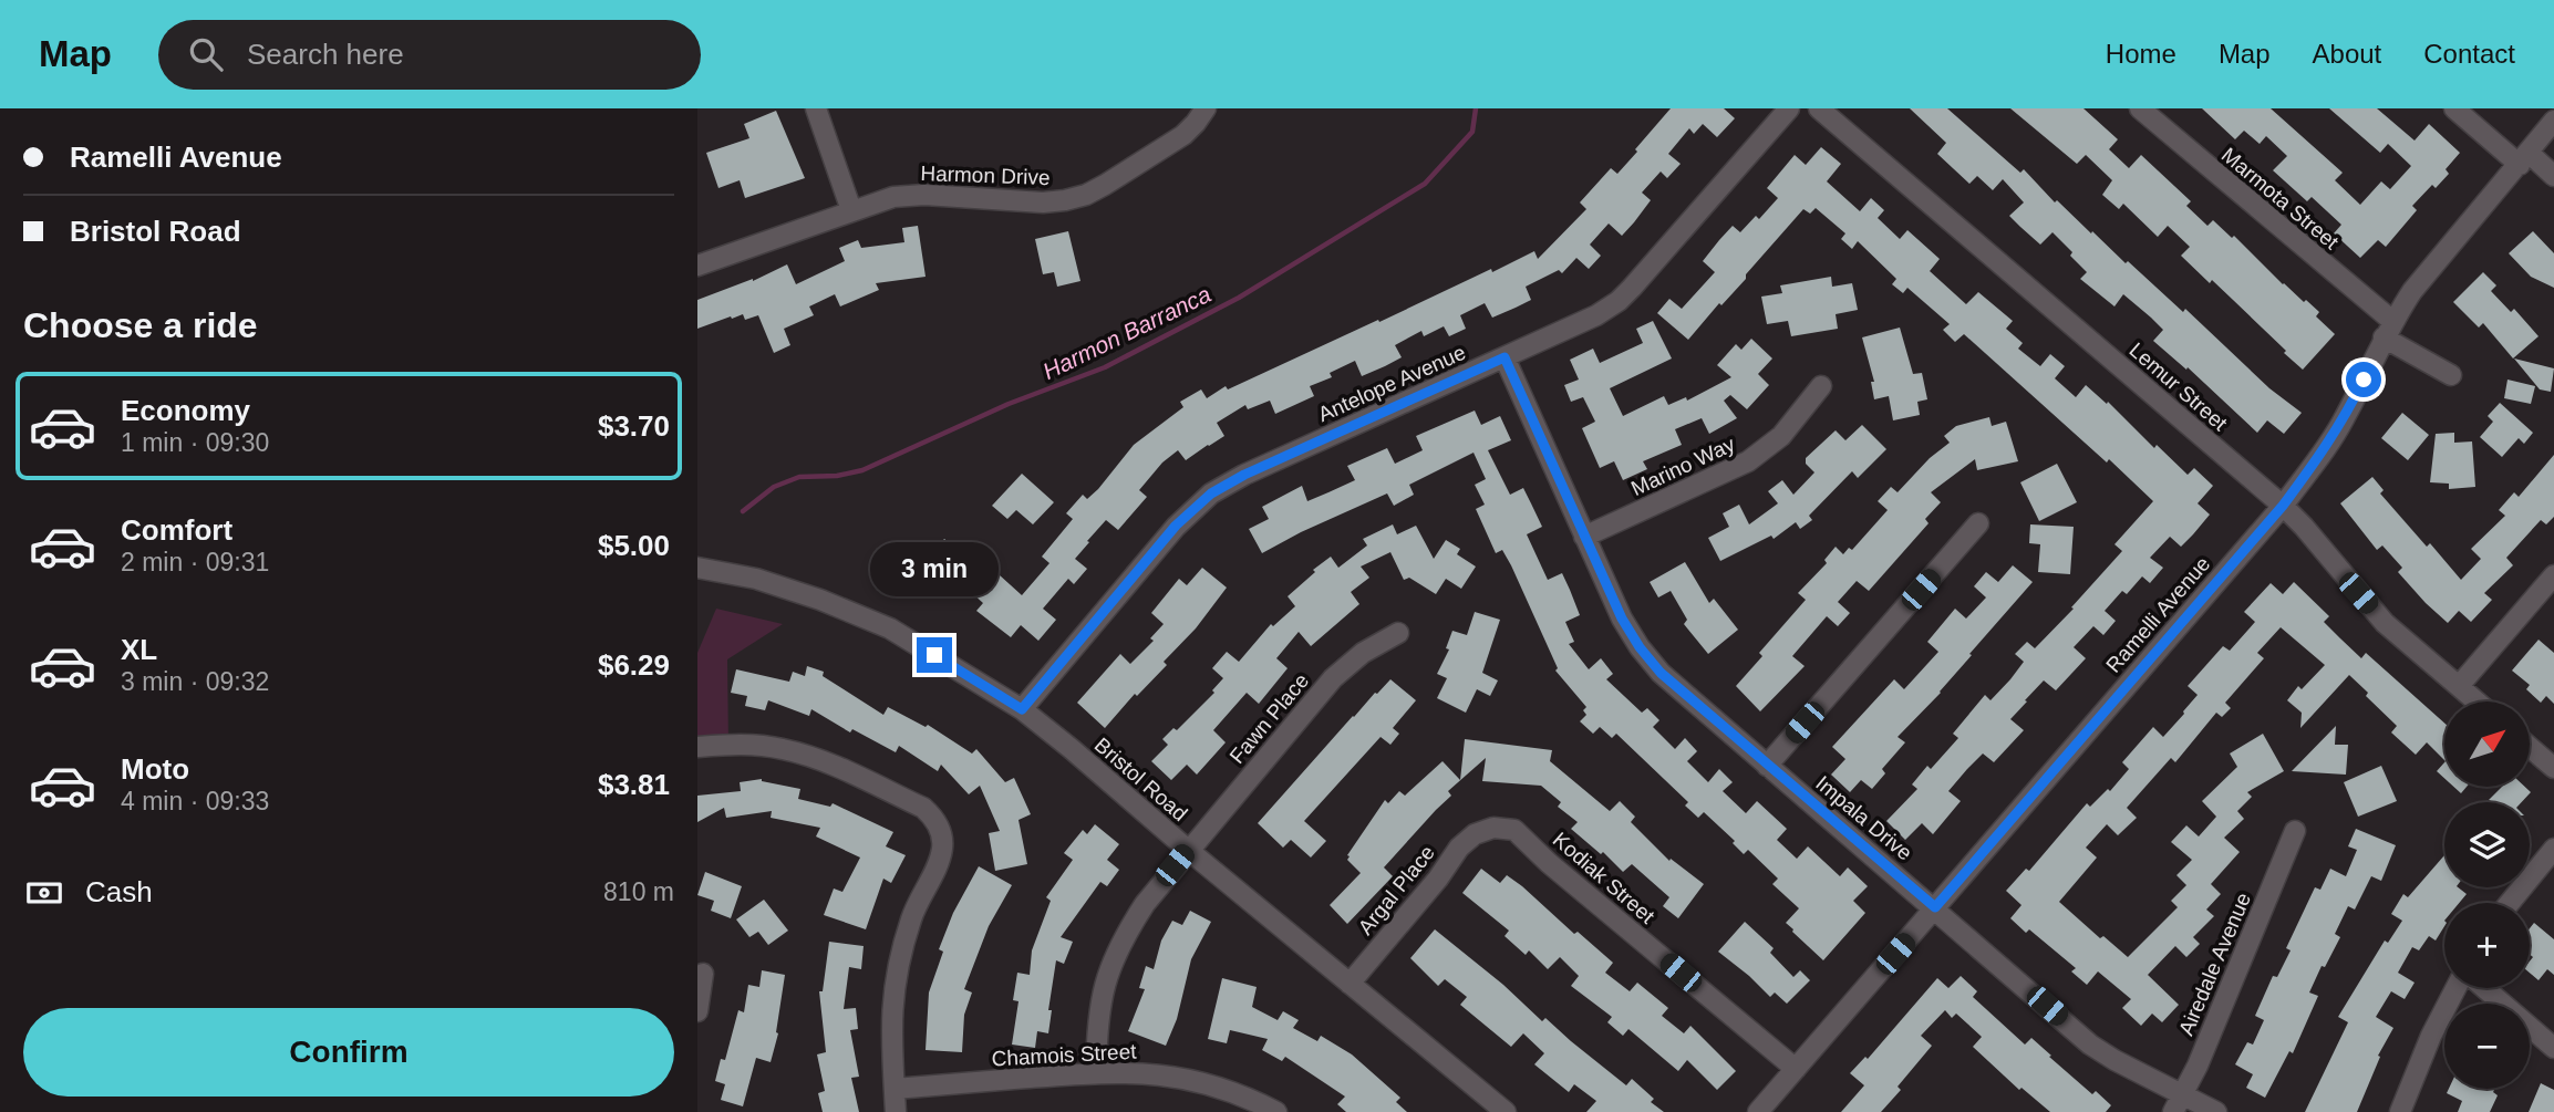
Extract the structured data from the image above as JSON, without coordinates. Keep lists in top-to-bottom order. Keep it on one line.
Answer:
{"streets":{"street":["Harmon Drive","Marmota Street","Antelope Avenue","Lemur Street","Marino Way","Ramelli Avenue","Fawn Place","Bristol Road","Impala Drive","Kodiak Street","Argal Place","Airedale Avenue","Chamois Street"]},"crossings":[["Marmota Street","Ramelli Avenue"],["Antelope Avenue","Bristol Road"],["Antelope Avenue","Impala Drive"],["Lemur Street","Ramelli Avenue"],["Marino Way","Impala Drive"],["Ramelli Avenue","Impala Drive"],["Ramelli Avenue","Kodiak Street"],["Fawn Place","Bristol Road"],["Fawn Place","Chamois Street"],["Bristol Road","Argal Place"],["Impala Drive","Airedale Avenue"],["Kodiak Street","Argal Place"]],"water":["Harmon Barranca"],"north":"top right","page":{"header":"Map","search":"Search here","nav":["Home","Map","About","Contact"],"banner":["Ramelli Avenue","Bristol Road"],"heading":"Choose a ride","list":[{"name":"Economy","note":"1 min · 09:30","value":"$3.70"},{"name":"Comfort","note":"2 min · 09:31","value":"$5.00"},{"name":"XL","note":"3 min · 09:32","value":"$6.29"},{"name":"Moto","note":"4 min · 09:33","value":"$3.81"}],"bubble":"3 min","map_buttons":["+","−"],"pay":["Cash","810 m"],"buttons":"Confirm"}}
